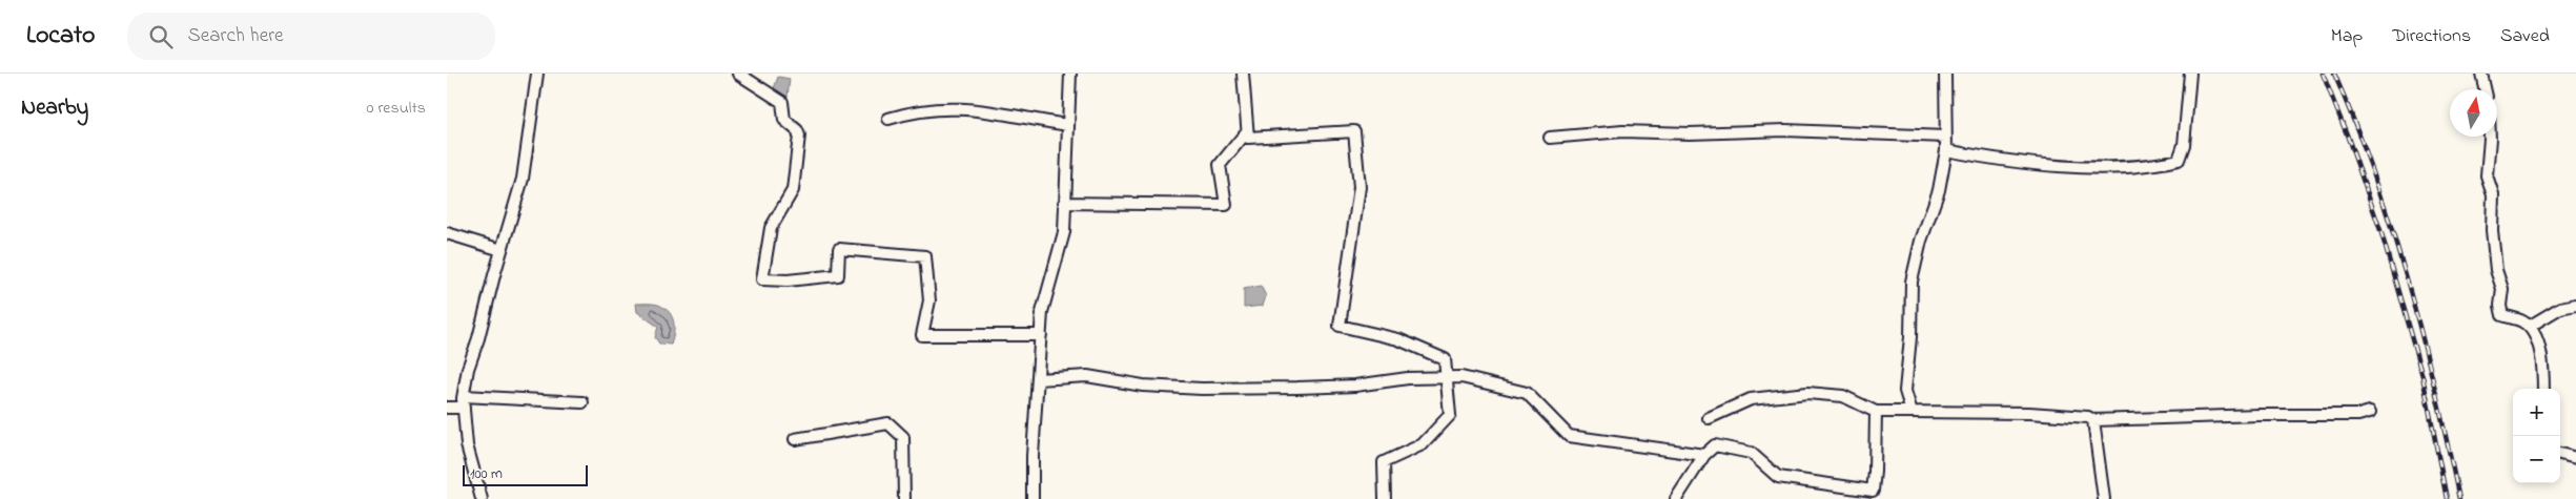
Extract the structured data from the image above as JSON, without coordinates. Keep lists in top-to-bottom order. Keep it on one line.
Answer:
{"scale_bar":"100 m","north":"top","page":{"header":"Locato","search":"Search here","nav":["Map","Directions","Saved"],"heading":["Nearby","0 results"],"map_buttons":["+","−"],"scale":"100 m"}}
